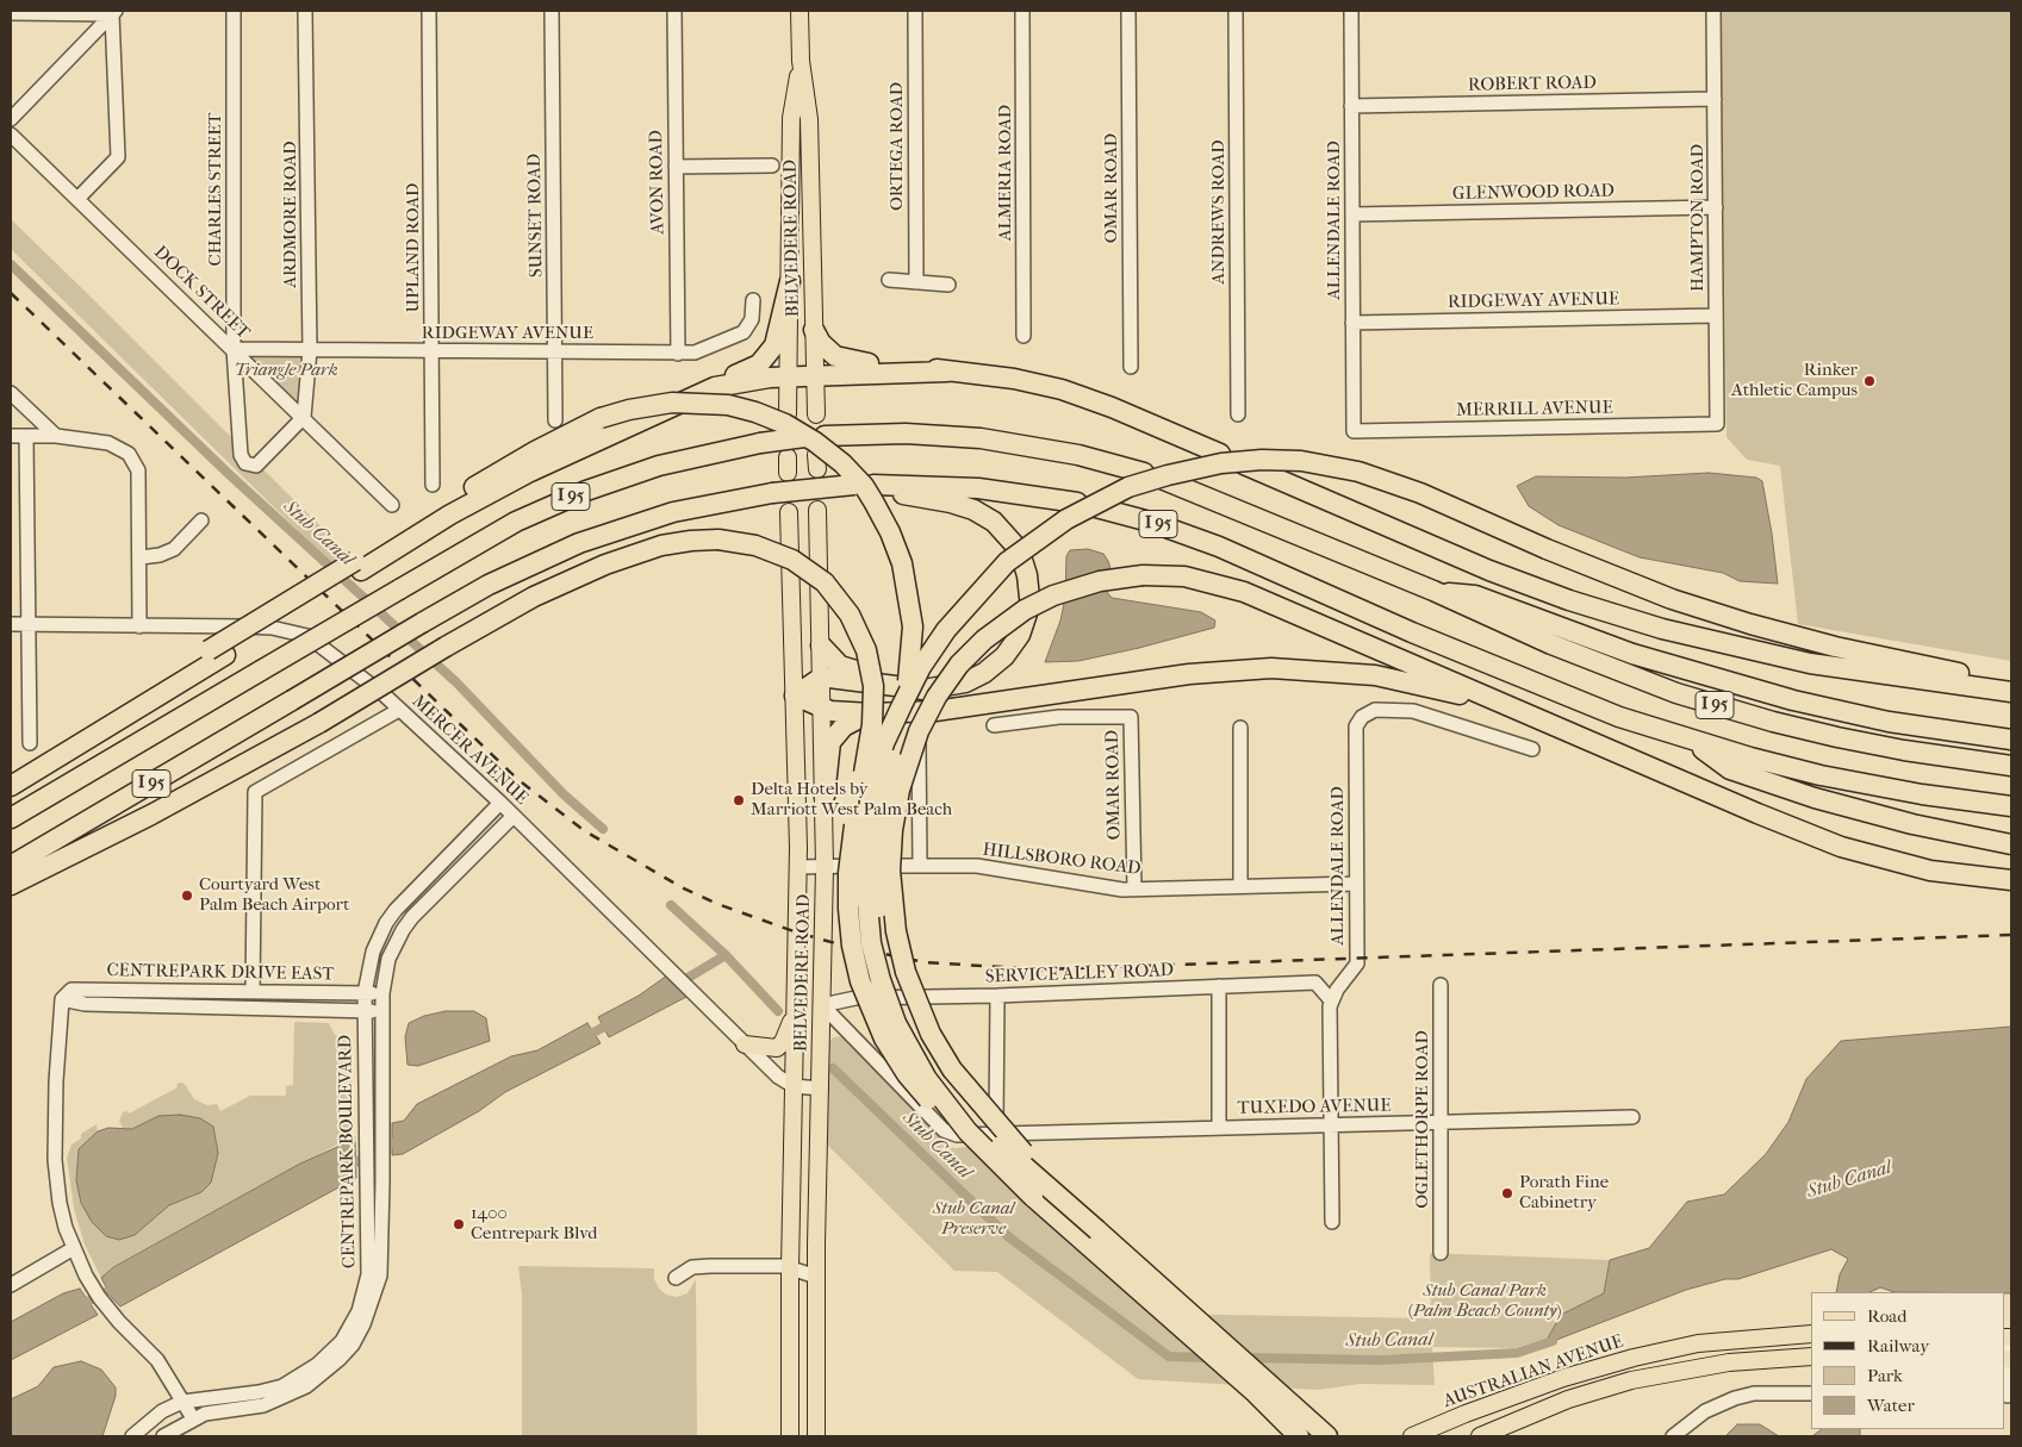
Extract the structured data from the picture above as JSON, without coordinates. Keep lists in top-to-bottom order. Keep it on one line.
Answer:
{"streets":{"highway":["I 95"],"main road":["BELVEDERE ROAD","AUSTRALIAN AVENUE"],"street":["ROBERT ROAD","ORTEGA ROAD","ALMERIA ROAD","AVON ROAD","OMAR ROAD","CHARLES STREET","GLENWOOD ROAD","ANDREWS ROAD","ARDMORE ROAD","SUNSET ROAD","HAMPTON ROAD","ALLENDALE ROAD","UPLAND ROAD","DOCK STREET","RIDGEWAY AVENUE","MERRILL AVENUE","MERCER AVENUE","HILLSBORO ROAD","CENTREPARK DRIVE EAST","SERVICE ALLEY ROAD","TUXEDO AVENUE","OGLETHORPE ROAD","CENTREPARK BOULEVARD"]},"crossings":[["ROBERT ROAD","HAMPTON ROAD"],["ROBERT ROAD","ALLENDALE ROAD"],["AVON ROAD","RIDGEWAY AVENUE"],["OMAR ROAD","HILLSBORO ROAD"],["CHARLES STREET","ARDMORE ROAD"],["CHARLES STREET","DOCK STREET"],["CHARLES STREET","RIDGEWAY AVENUE"],["GLENWOOD ROAD","HAMPTON ROAD"],["GLENWOOD ROAD","ALLENDALE ROAD"],["ARDMORE ROAD","DOCK STREET"],["ARDMORE ROAD","RIDGEWAY AVENUE"],["SUNSET ROAD","RIDGEWAY AVENUE"],["HAMPTON ROAD","RIDGEWAY AVENUE"],["HAMPTON ROAD","MERRILL AVENUE"],["ALLENDALE ROAD","RIDGEWAY AVENUE"],["ALLENDALE ROAD","MERRILL AVENUE"],["ALLENDALE ROAD","HILLSBORO ROAD"],["ALLENDALE ROAD","SERVICE ALLEY ROAD"],["BELVEDERE ROAD","MERCER AVENUE"],["BELVEDERE ROAD","HILLSBORO ROAD"],["BELVEDERE ROAD","SERVICE ALLEY ROAD"],["BELVEDERE ROAD","TUXEDO AVENUE"],["UPLAND ROAD","RIDGEWAY AVENUE"],["DOCK STREET","RIDGEWAY AVENUE"],["MERCER AVENUE","CENTREPARK BOULEVARD"],["CENTREPARK DRIVE EAST","CENTREPARK BOULEVARD"],["SERVICE ALLEY ROAD","TUXEDO AVENUE"],["TUXEDO AVENUE","OGLETHORPE ROAD"]],"water":["Stub Canal"],"parks":["Triangle Park","Stub Canal Preserve","Stub Canal Park (Palm Beach County)"],"places":["Rinker Athletic Campus","Delta Hotels by Marriott West Palm Beach","Courtyard West Palm Beach Airport","Porath Fine Cabinetry","1400 Centrepark Blvd"],"legend":["Road","Railway","Park","Water"]}
